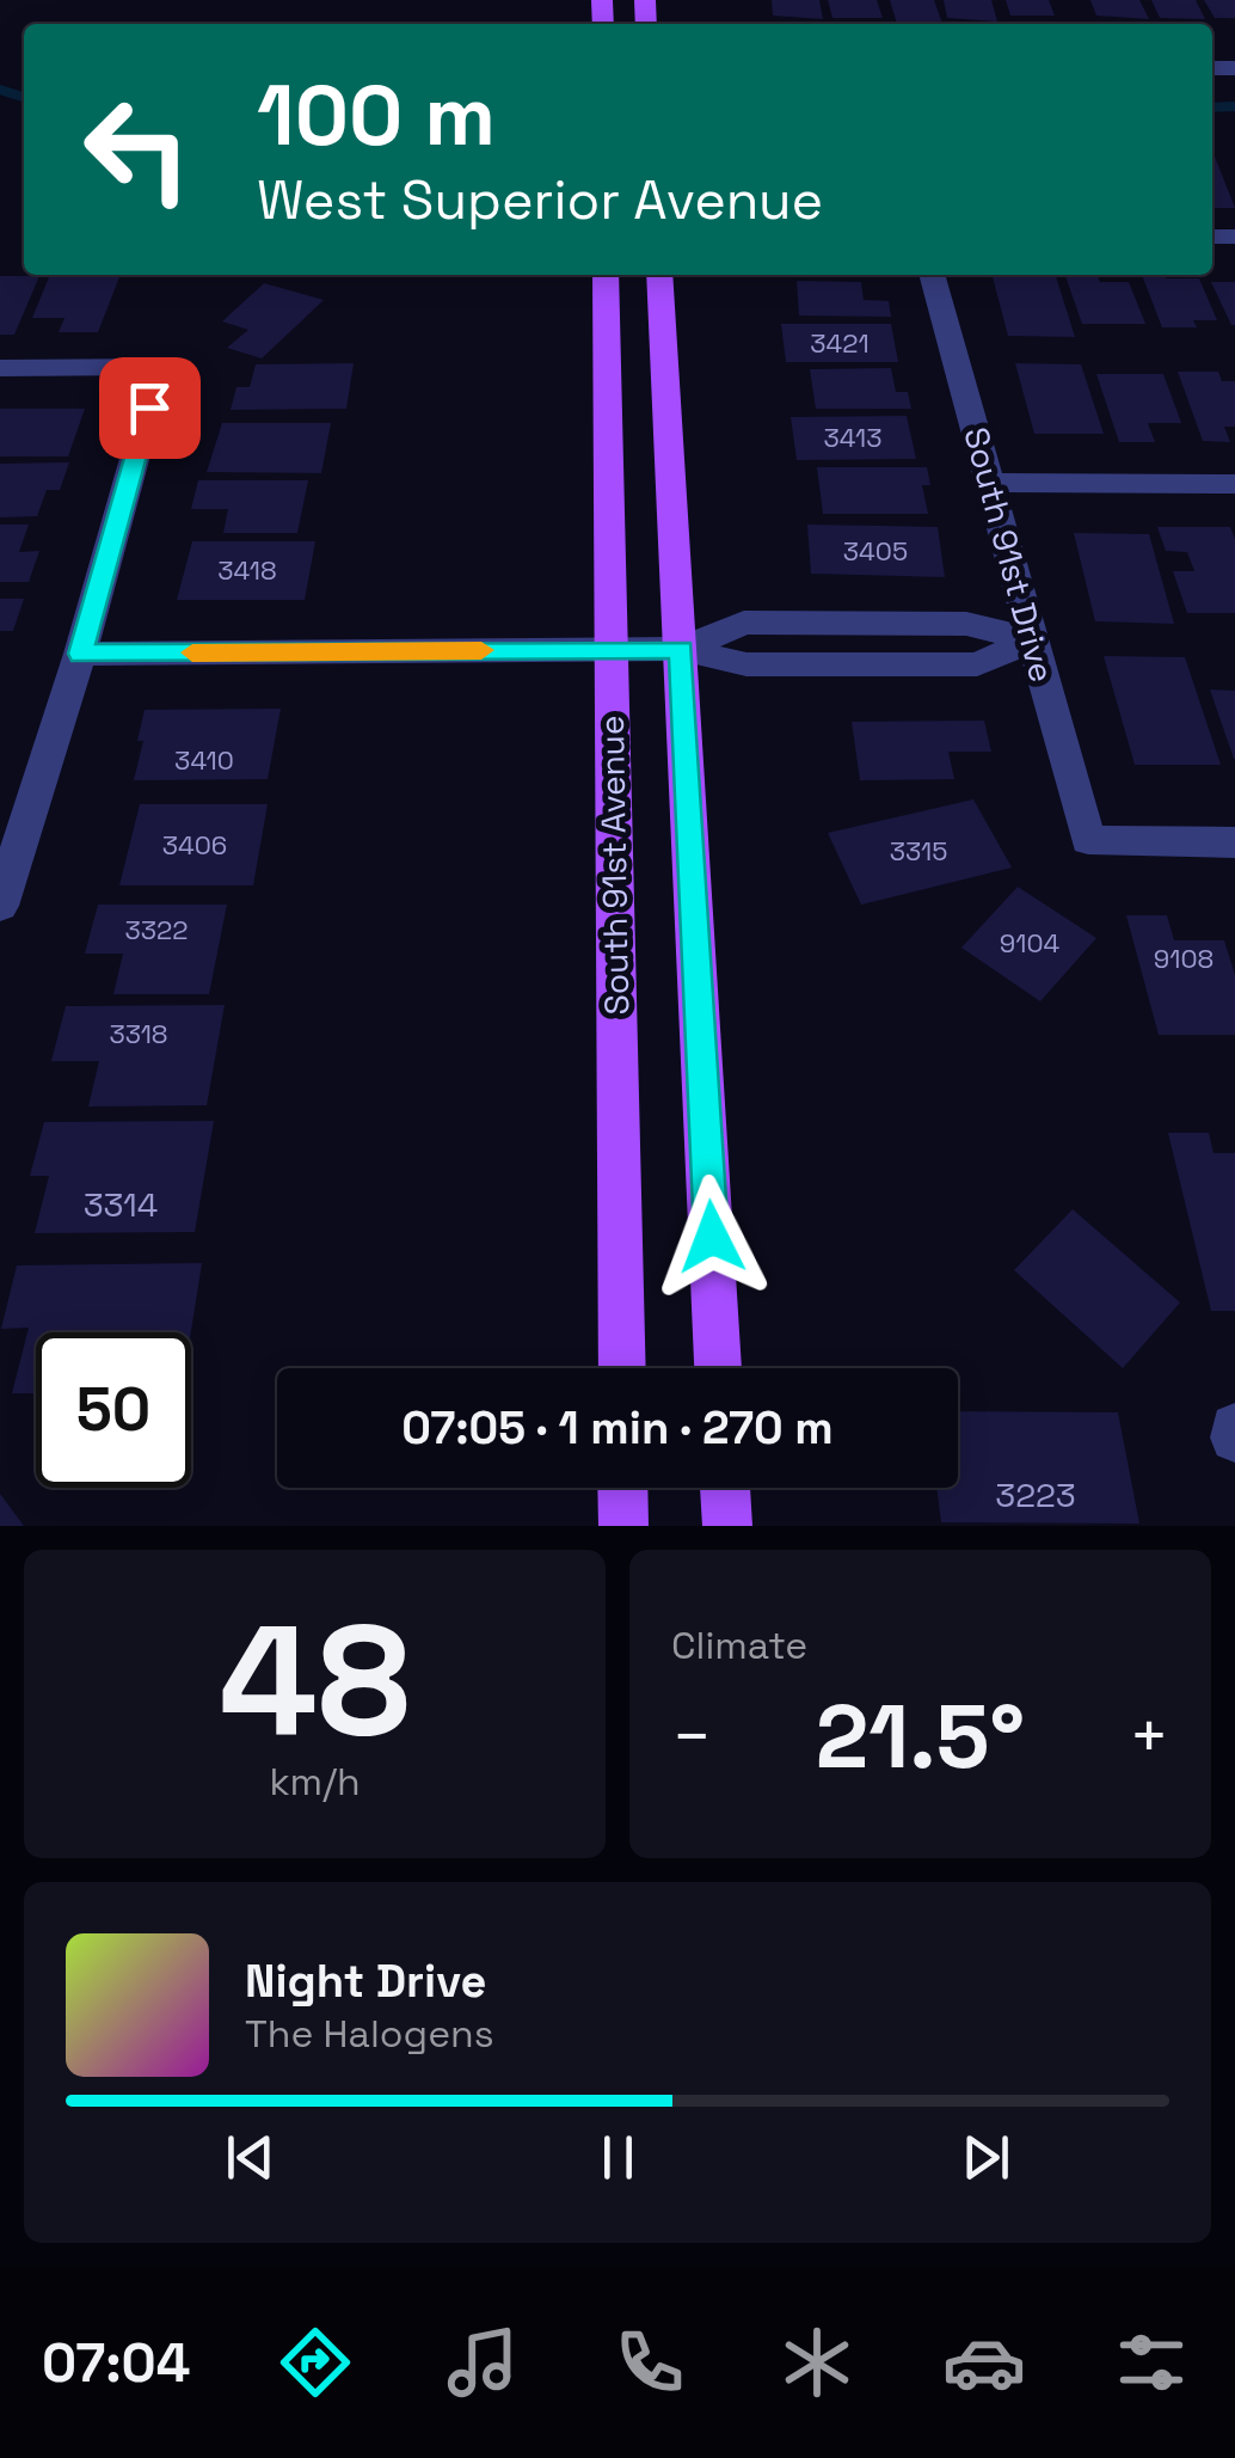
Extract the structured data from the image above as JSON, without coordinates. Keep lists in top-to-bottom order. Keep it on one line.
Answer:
{"streets":{"main road":["South 91st Avenue"],"street":["South 91st Drive"]},"house_numbers":["3421","3413","3405","3418","3410","3406","3315","3322","9104","9108","3318","3314","3223"],"page":{"turn":["100 m","West Superior Avenue"],"limit":"50","trip":"07:05 · 1 min · 270 m","tile":[["48","km/h"],"Climate"],"heat":["−","21.5°","+"],"song":["Night Drive","The Halogens"],"tabs":"07:04"}}
